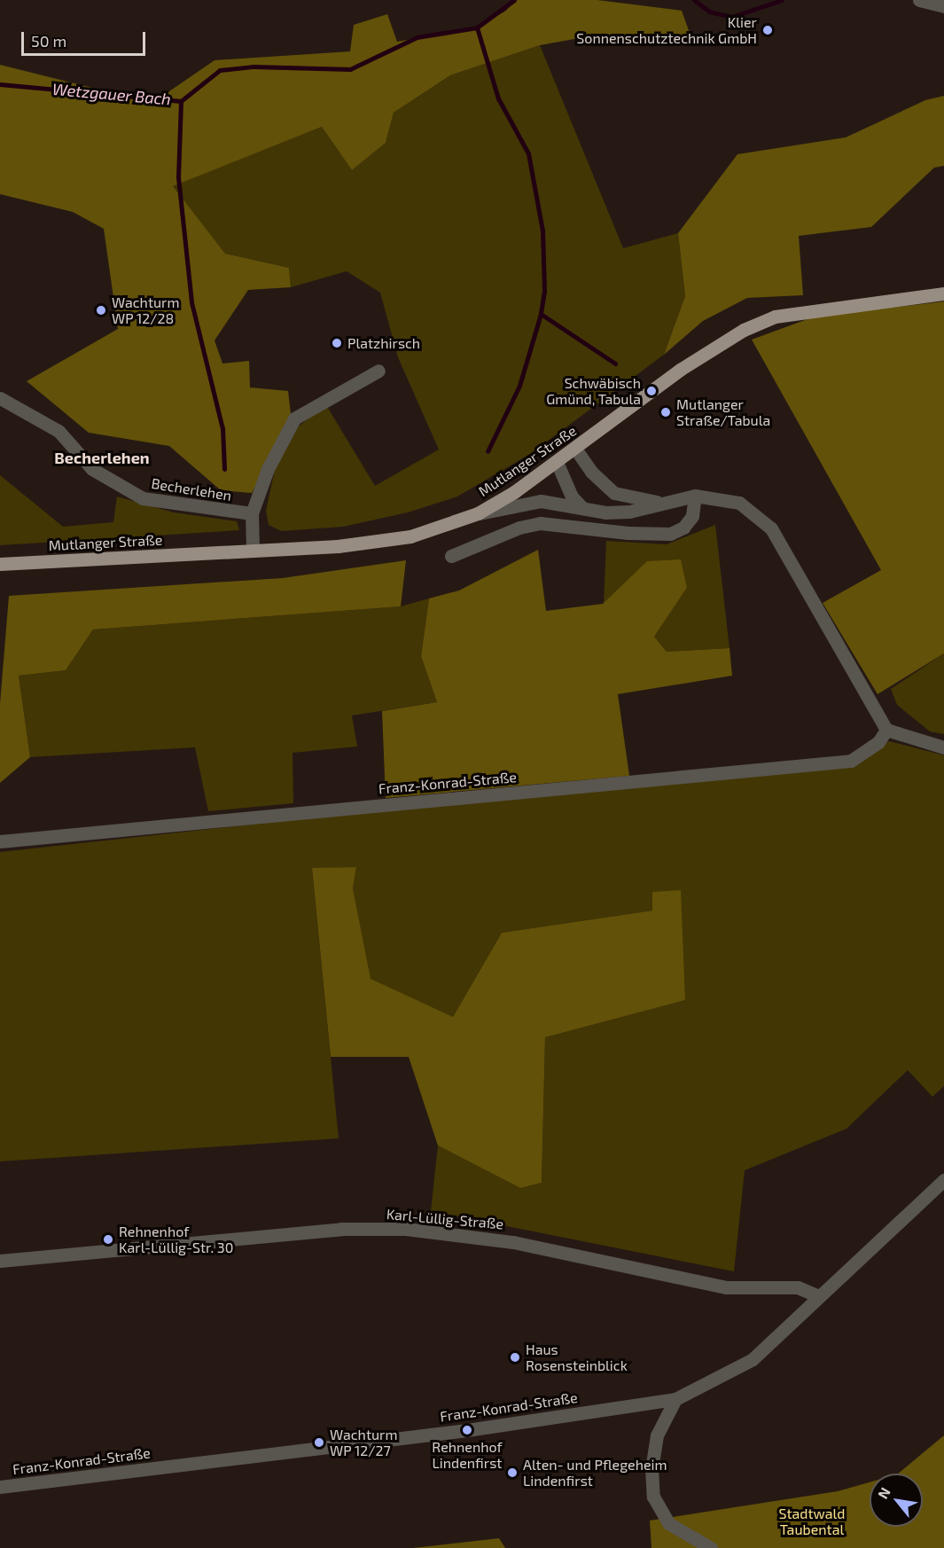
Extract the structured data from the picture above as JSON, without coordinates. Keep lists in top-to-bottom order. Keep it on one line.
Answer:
{"streets":{"main road":["Mutlanger Straße"],"street":["Becherlehen","Franz-Konrad-Straße","Karl-Lüllig-Straße"]},"crossings":[["Franz-Konrad-Straße","Karl-Lüllig-Straße"]],"districts":["Becherlehen"],"water":["Wetzgauer Bach"],"parks":["Stadtwald Taubental"],"places":["Klier Sonnenschutztechnik GmbH","Wachturm WP 12/28","Platzhirsch","Schwäbisch Gmünd, Tabula","Mutlanger Straße/Tabula","Rehnenhof Karl-Lüllig-Str. 30","Haus Rosensteinblick","Rehnenhof Lindenfirst","Wachturm WP 12/27","Alten- und Pflegeheim Lindenfirst"],"scale_bar":"50 m","north":"top left"}
